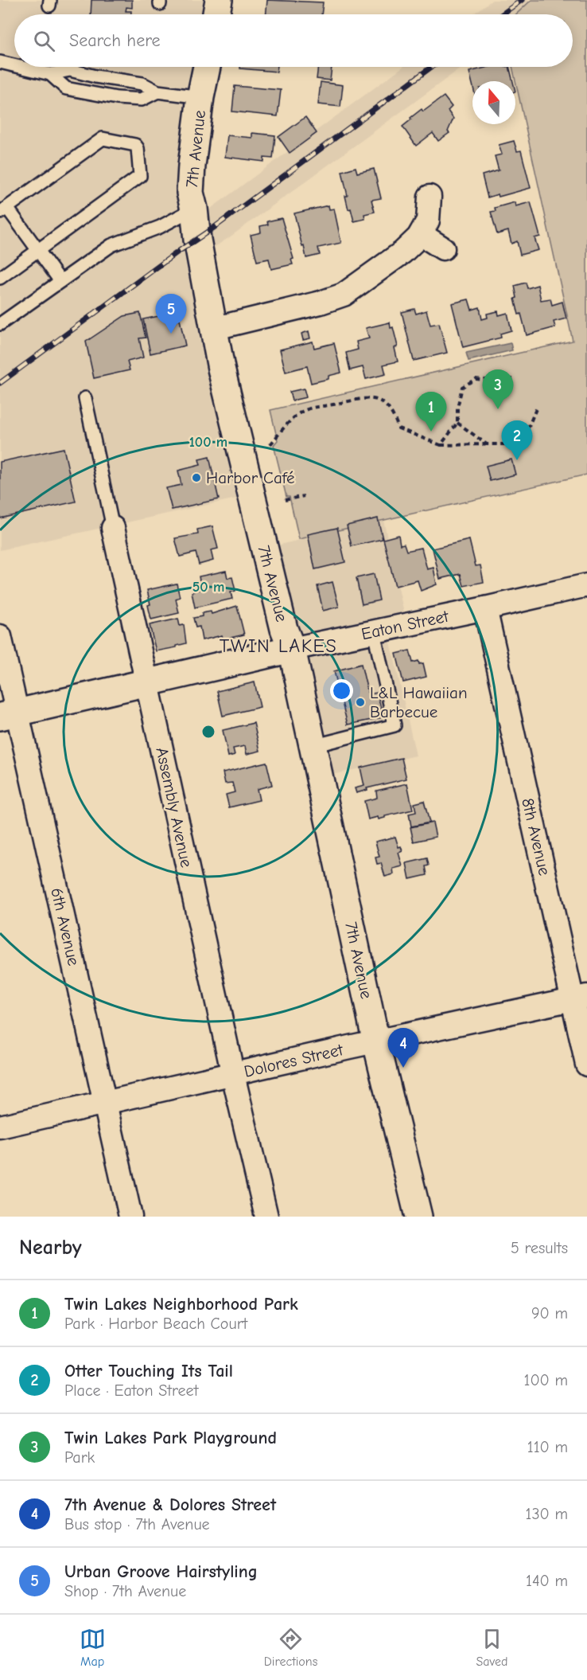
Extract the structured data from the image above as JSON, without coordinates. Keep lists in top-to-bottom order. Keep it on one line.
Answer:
{"streets":{"main road":["7th Avenue","Eaton Street"],"street":["Assembly Avenue","8th Avenue","6th Avenue","Dolores Street"]},"crossings":[["7th Avenue","Eaton Street"],["7th Avenue","Dolores Street"],["Eaton Street","Assembly Avenue"],["Eaton Street","8th Avenue"],["Eaton Street","6th Avenue"],["Assembly Avenue","Dolores Street"],["8th Avenue","Dolores Street"],["6th Avenue","Dolores Street"]],"districts":["TWIN LAKES"],"places":["Harbor Café","L&L Hawaiian Barbecue"],"north":"top","page":{"search":"Search here","pins":["5","3","1","2","4"],"heading":["Nearby","5 results"],"list":[{"mark":"1","name":"Twin Lakes Neighborhood Park","note":"Park · Harbor Beach Court","value":"90 m"},{"mark":"2","name":"Otter Touching Its Tail","note":"Place · Eaton Street","value":"100 m"},{"mark":"3","name":"Twin Lakes Park Playground","note":"Park","value":"110 m"},{"mark":"4","name":"7th Avenue & Dolores Street","note":"Bus stop · 7th Avenue","value":"130 m"},{"mark":"5","name":"Urban Groove Hairstyling","note":"Shop · 7th Avenue","value":"140 m"}],"nav":["Map","Directions","Saved"]},"rings":["100 m","50 m"]}
